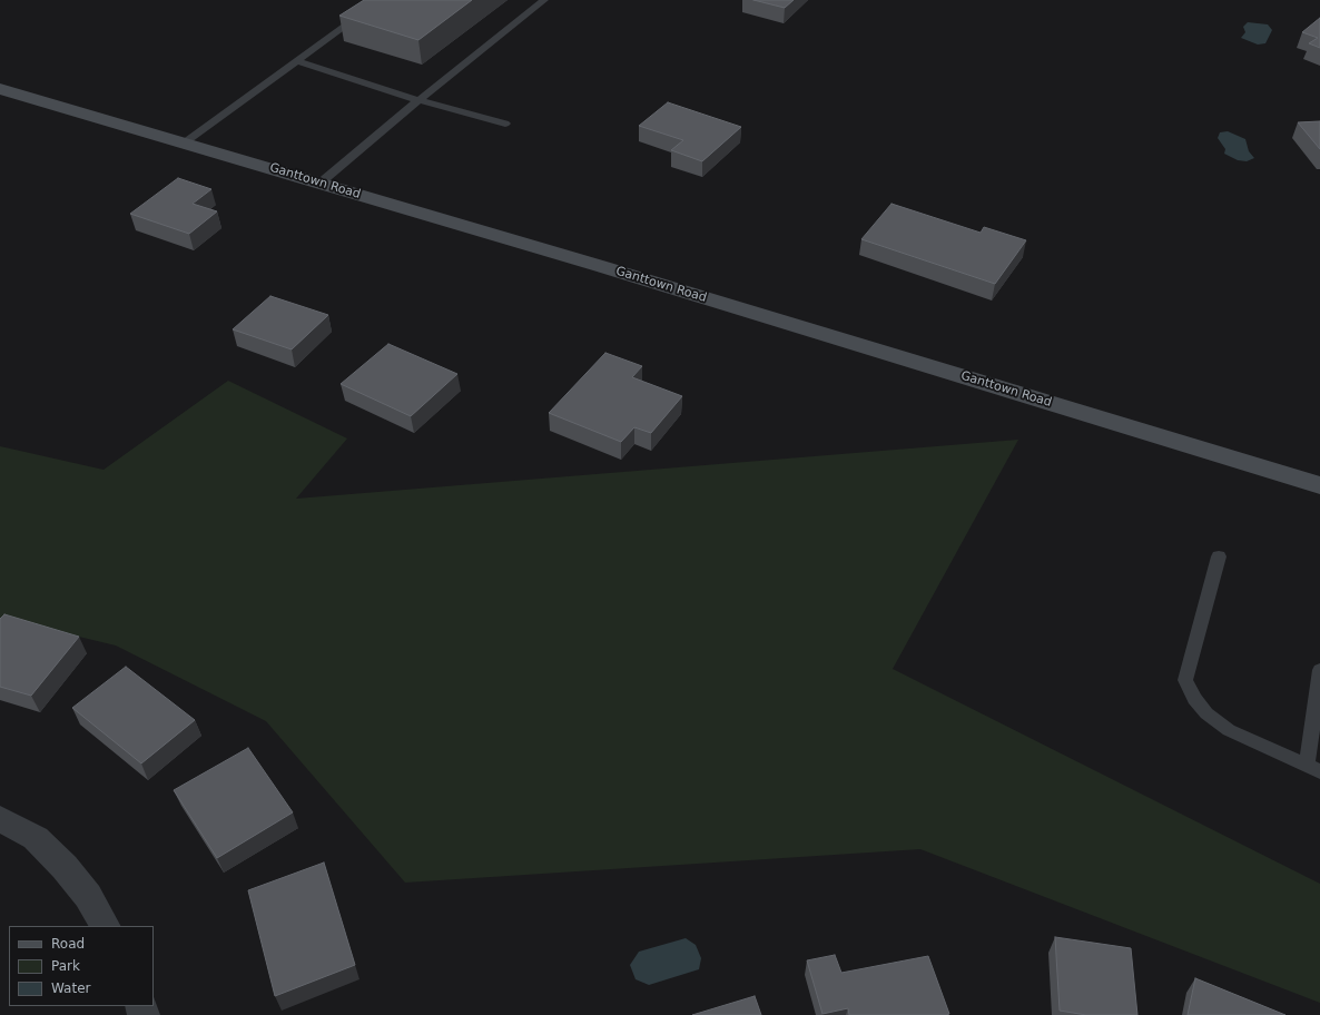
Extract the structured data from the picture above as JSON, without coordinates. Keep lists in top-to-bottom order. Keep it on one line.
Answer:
{"streets":{"street":["Ganttown Road"]},"legend":["Road","Park","Water"]}
